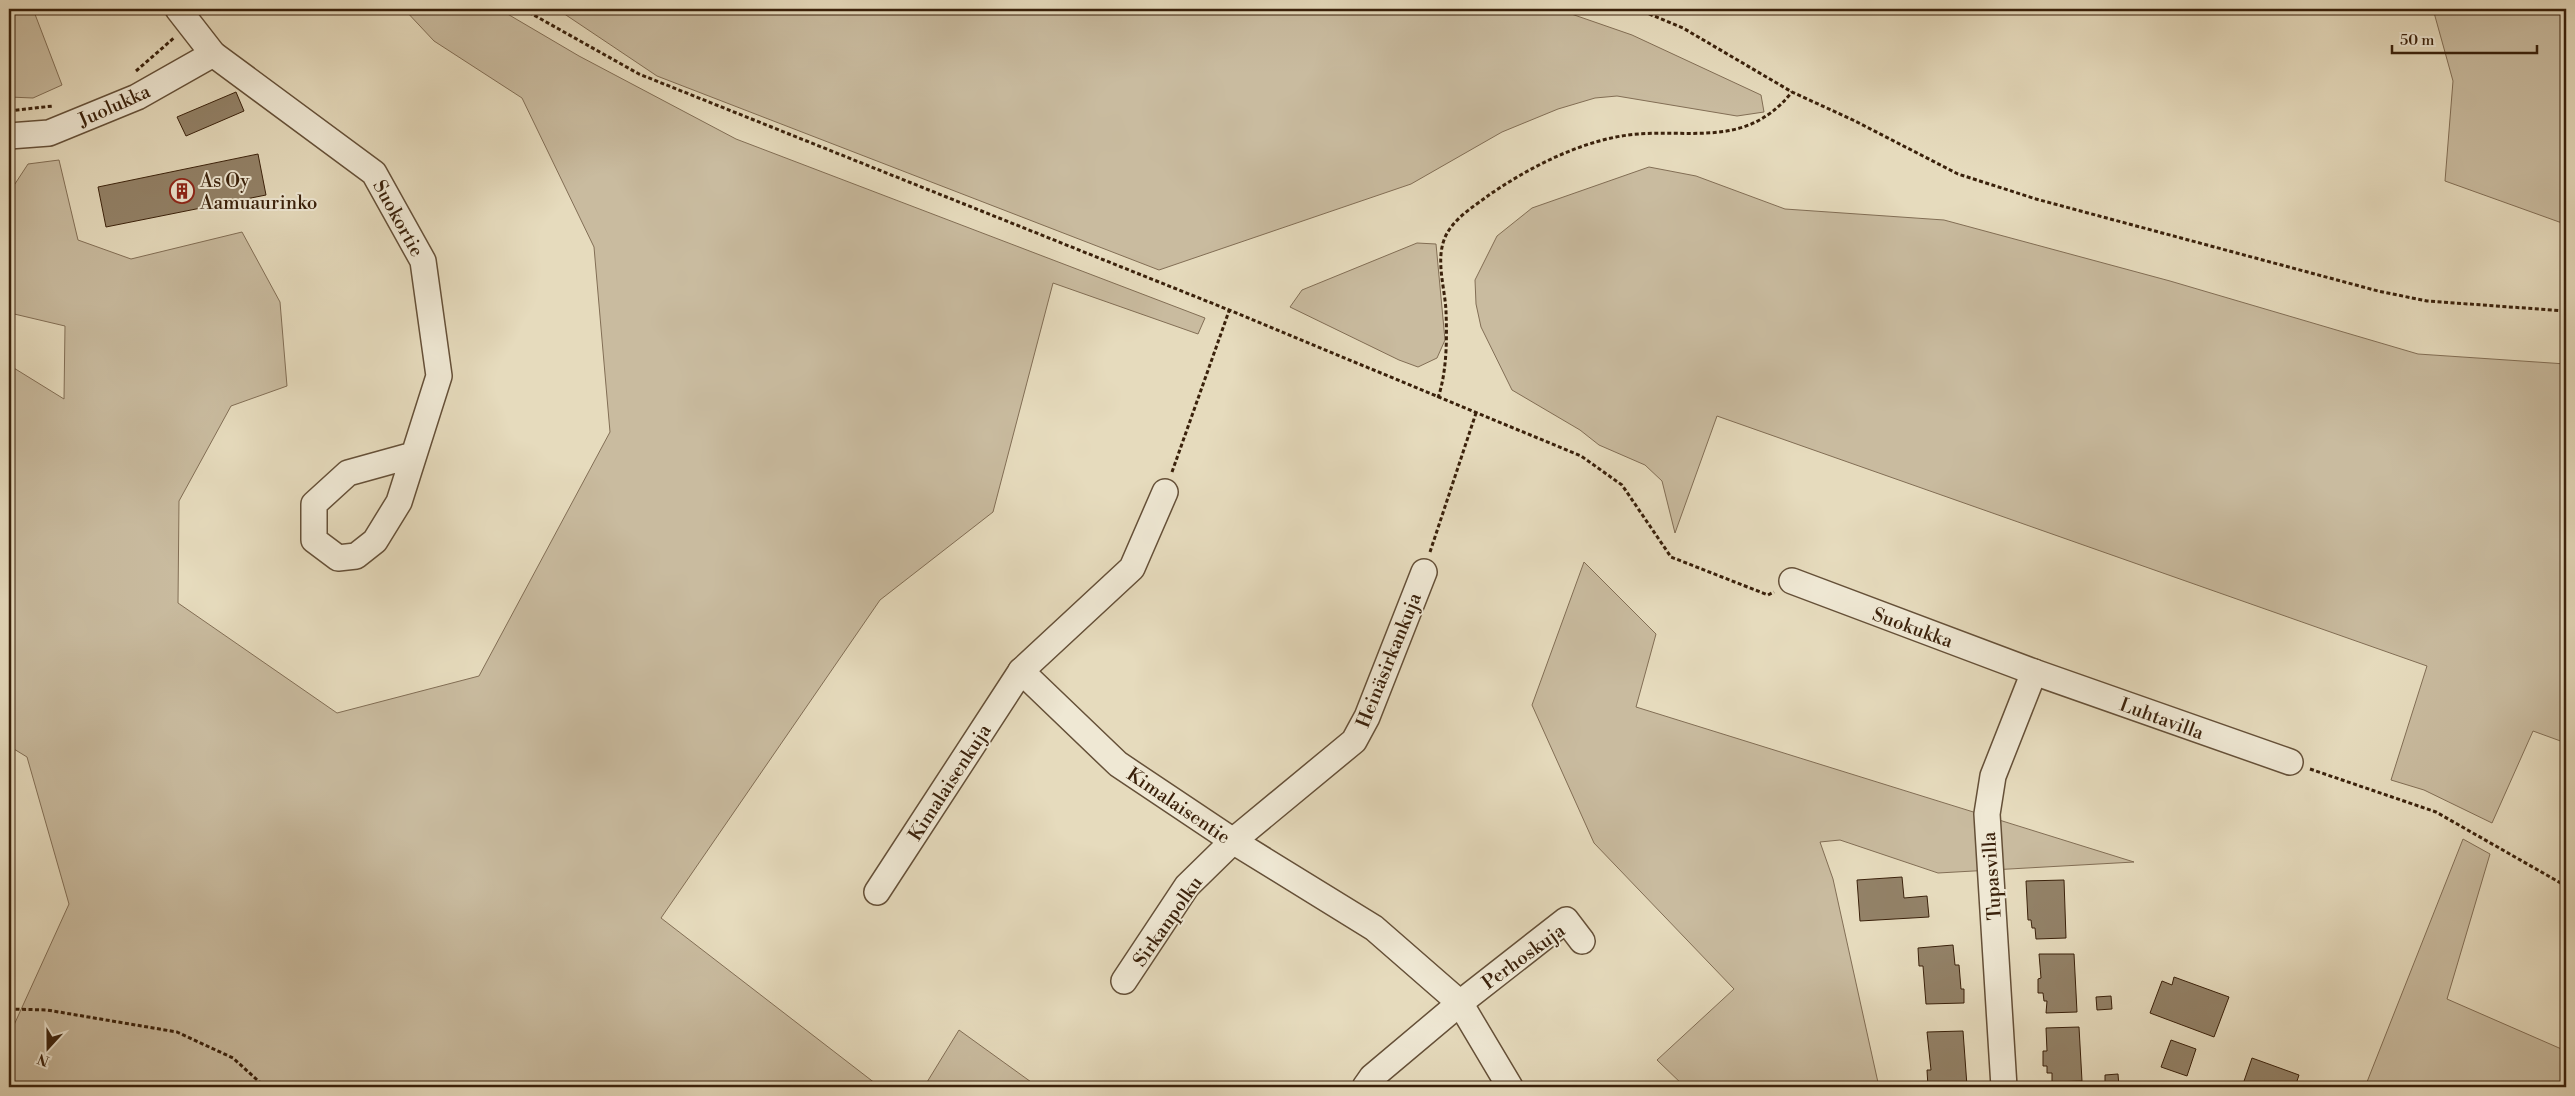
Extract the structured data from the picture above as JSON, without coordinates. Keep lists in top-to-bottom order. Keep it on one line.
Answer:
{"streets":{"street":["Juolukka","Suokortie","Suokukka","Heinäsirkankuja","Luhtavilla","Kimalaisenkuja","Kimalaisentie","Tupasvilla","Sirkanpolku","Perhoskuja"]},"crossings":[["Juolukka","Suokortie"],["Suokukka","Luhtavilla"],["Suokukka","Tupasvilla"],["Heinäsirkankuja","Kimalaisentie"],["Heinäsirkankuja","Sirkanpolku"],["Luhtavilla","Tupasvilla"],["Kimalaisenkuja","Kimalaisentie"],["Kimalaisentie","Sirkanpolku"],["Kimalaisentie","Perhoskuja"]],"places":{"building":["As Oy Aamuaurinko"]},"scale_bar":"50 m","north":"bottom"}
